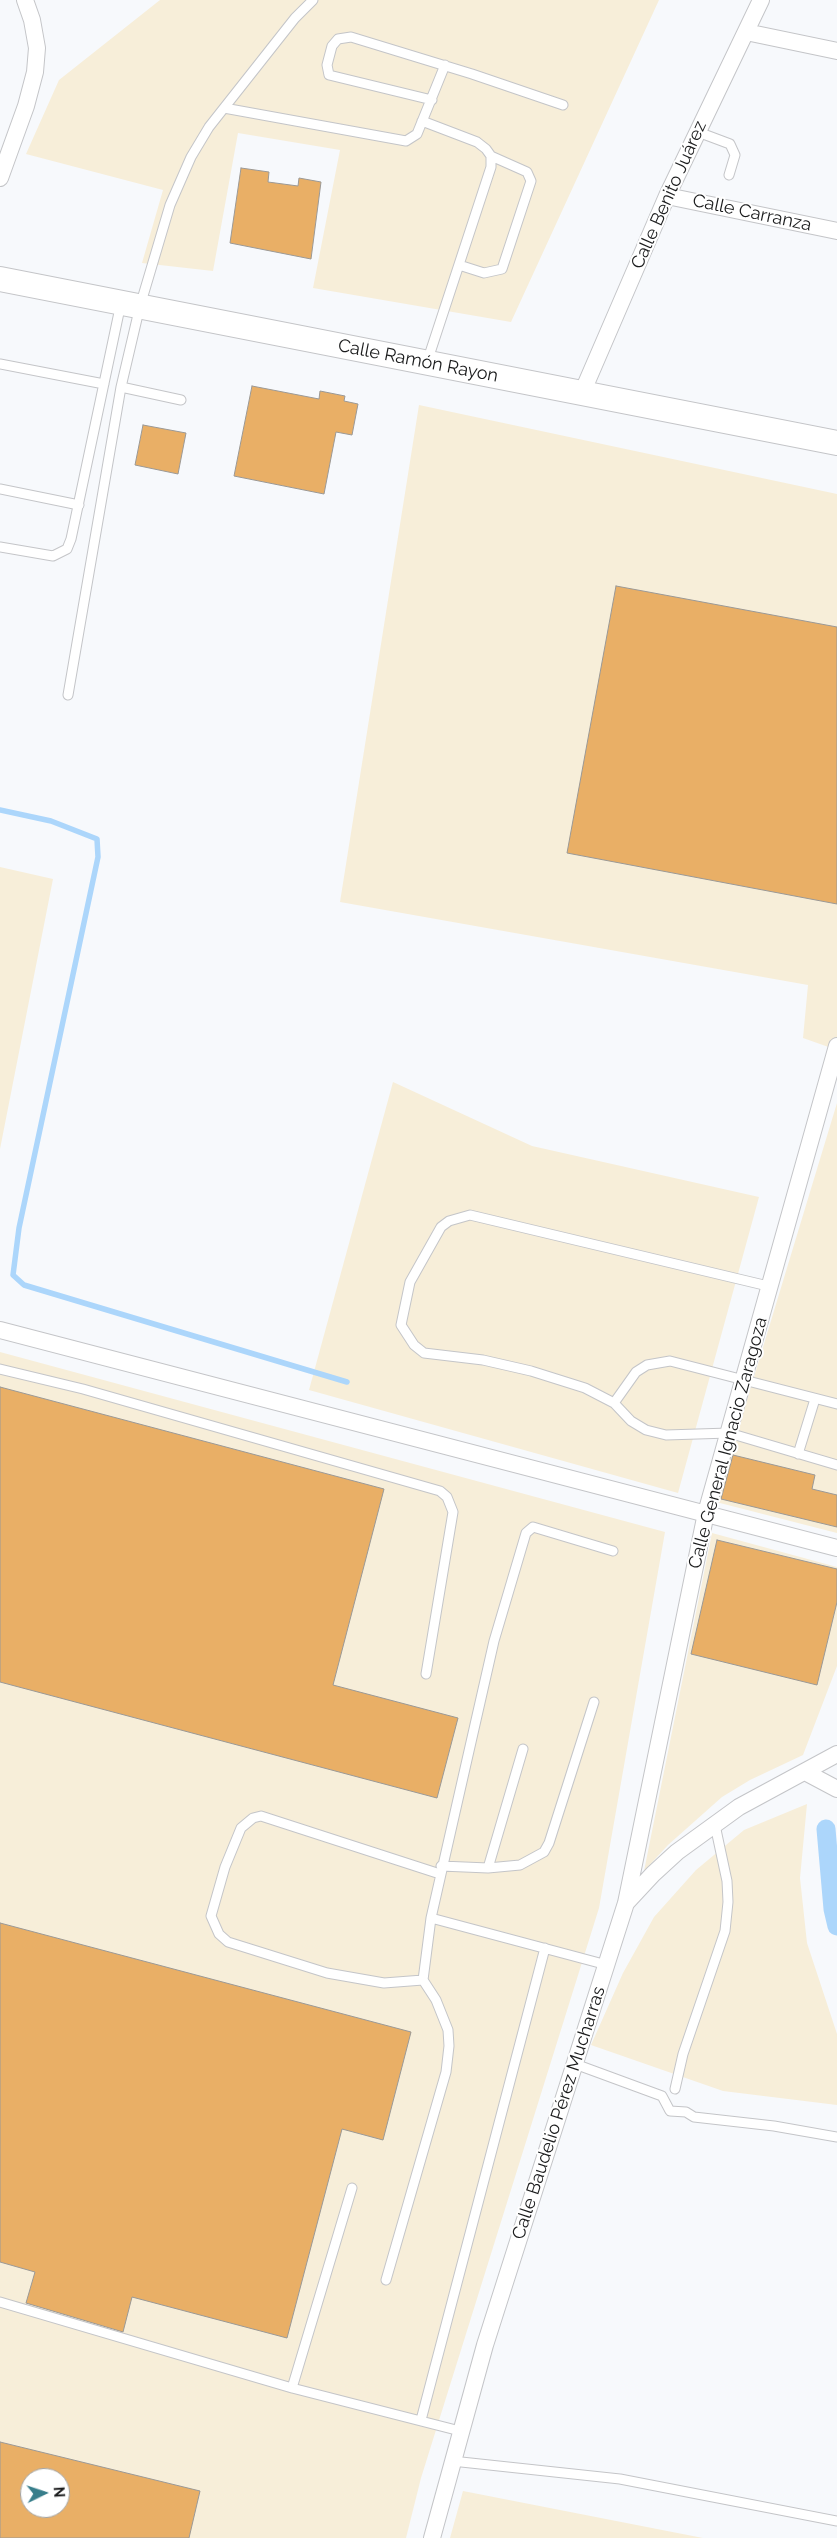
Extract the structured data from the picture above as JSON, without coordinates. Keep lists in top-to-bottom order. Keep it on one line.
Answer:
{"streets":{"main road":["Calle Ramón Rayon"],"street":["Calle Benito Juárez","Calle Carranza","Calle General Ignacio Zaragoza","Calle Baudelio Pérez Mucharras"]},"crossings":[["Calle Benito Juárez","Calle Carranza"],["Calle Benito Juárez","Calle Ramón Rayon"],["Calle General Ignacio Zaragoza","Calle Baudelio Pérez Mucharras"]],"north":"right"}
